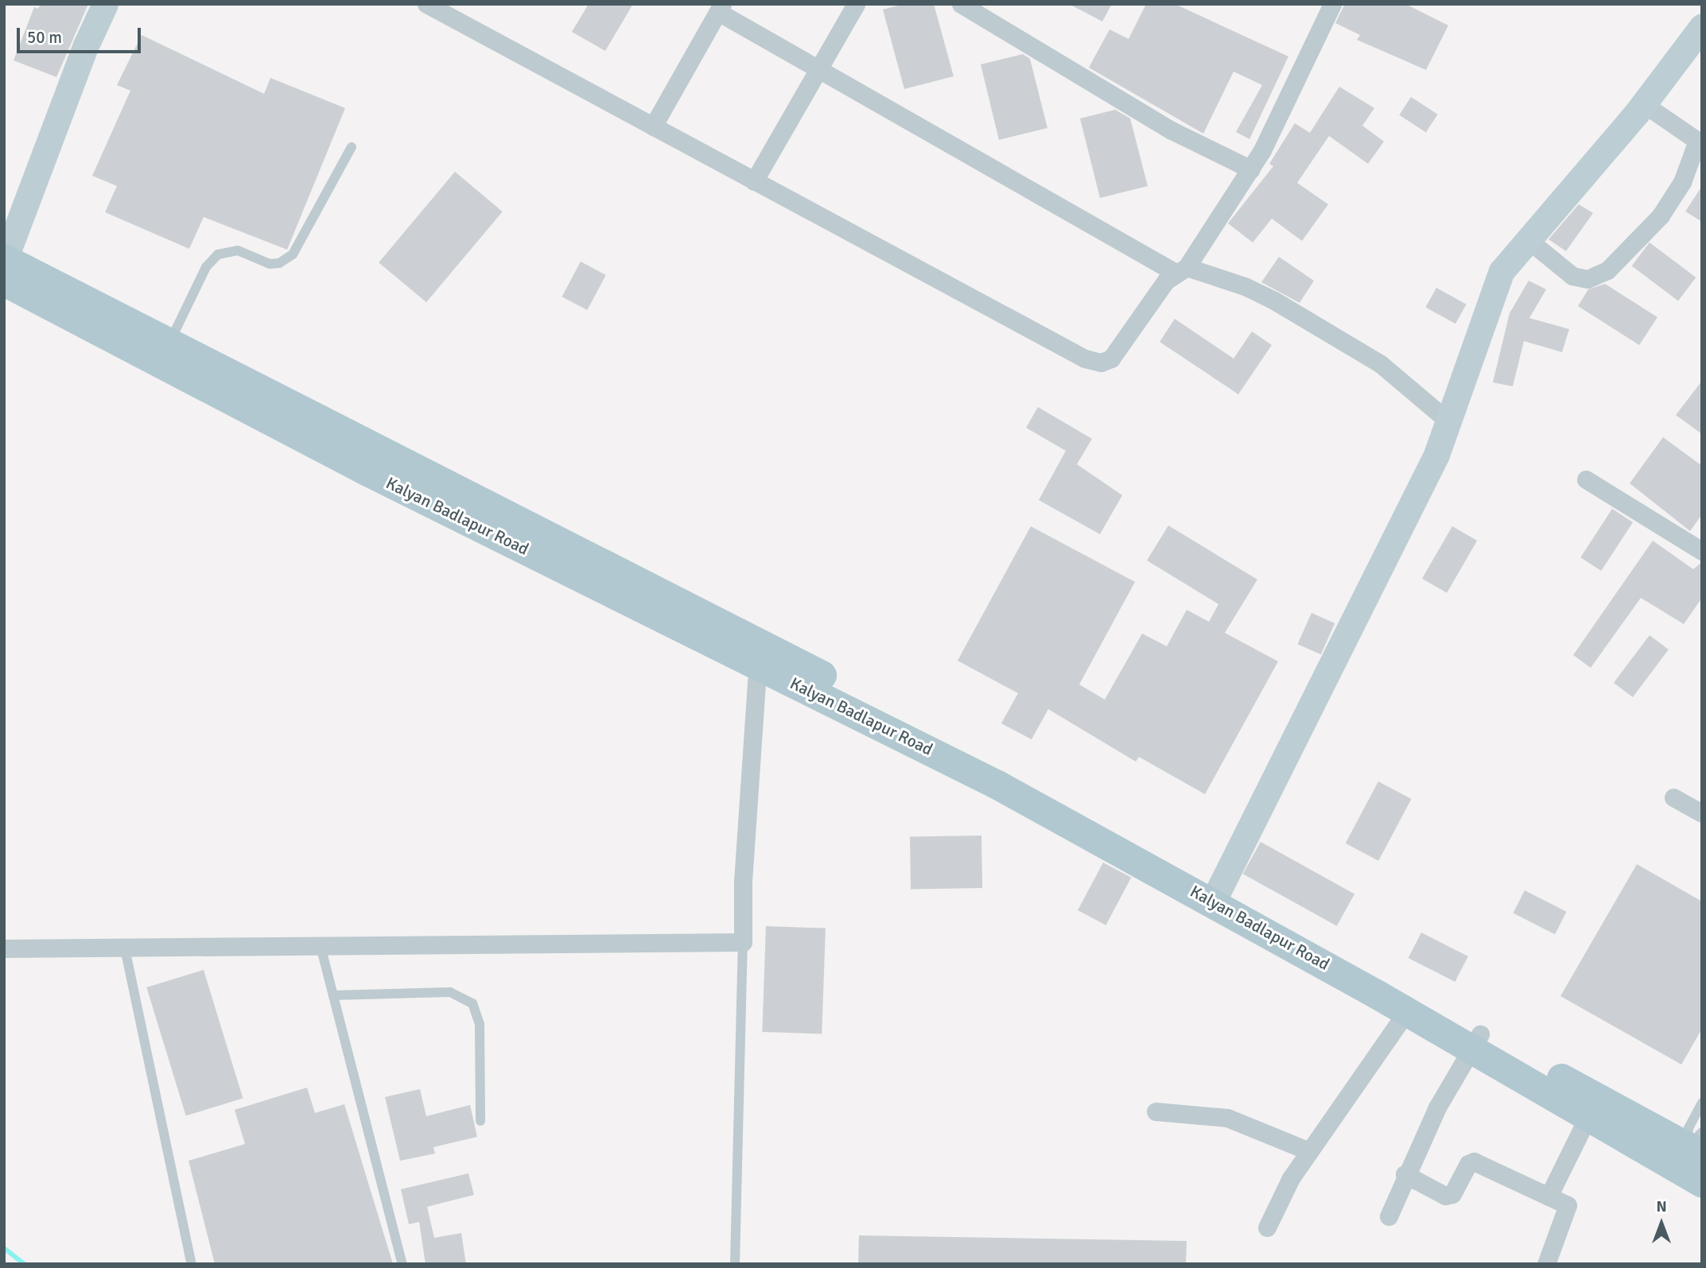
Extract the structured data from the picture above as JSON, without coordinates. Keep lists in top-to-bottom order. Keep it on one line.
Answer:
{"streets":{"main road":["Kalyan Badlapur Road"]},"scale_bar":"50 m","north":"top"}
